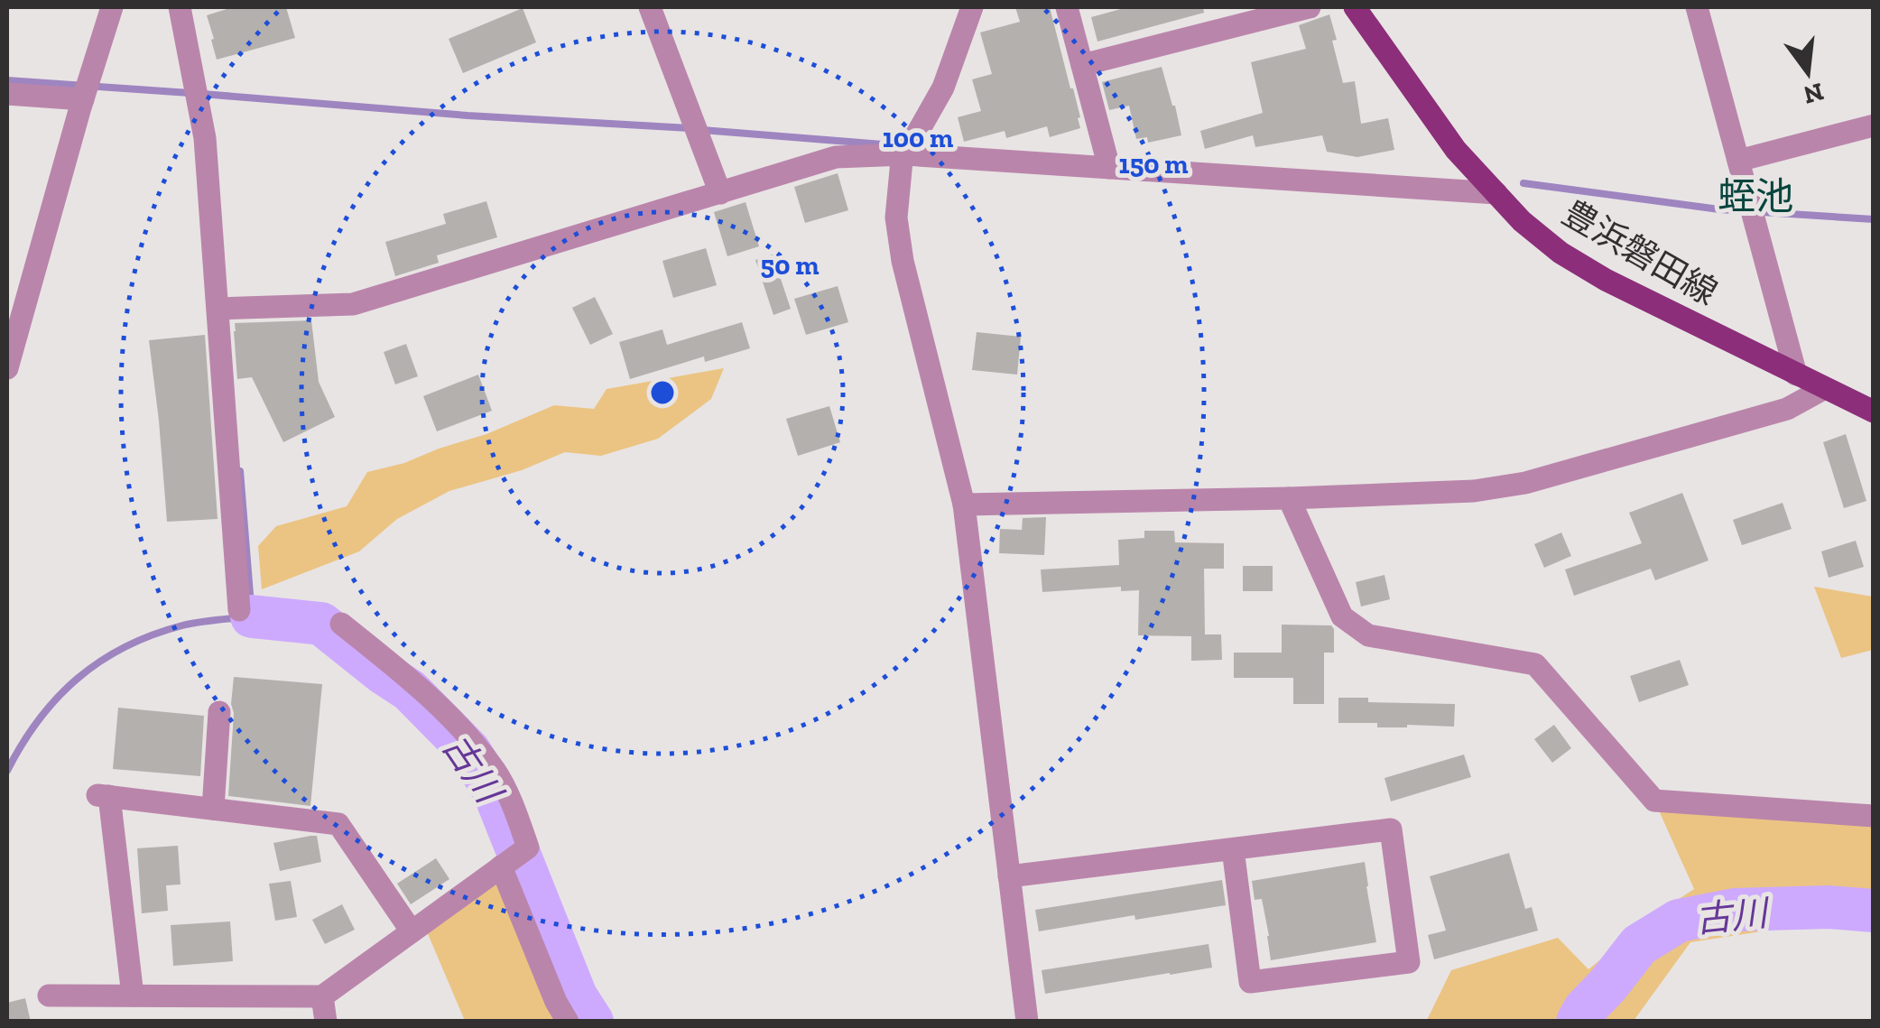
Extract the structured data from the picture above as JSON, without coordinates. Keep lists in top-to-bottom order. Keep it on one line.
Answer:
{"streets":{"main road":["豊浜磐田線"]},"districts":["蛭池"],"water":["古川"],"north":"bottom","rings":["100 m","150 m","50 m"]}
